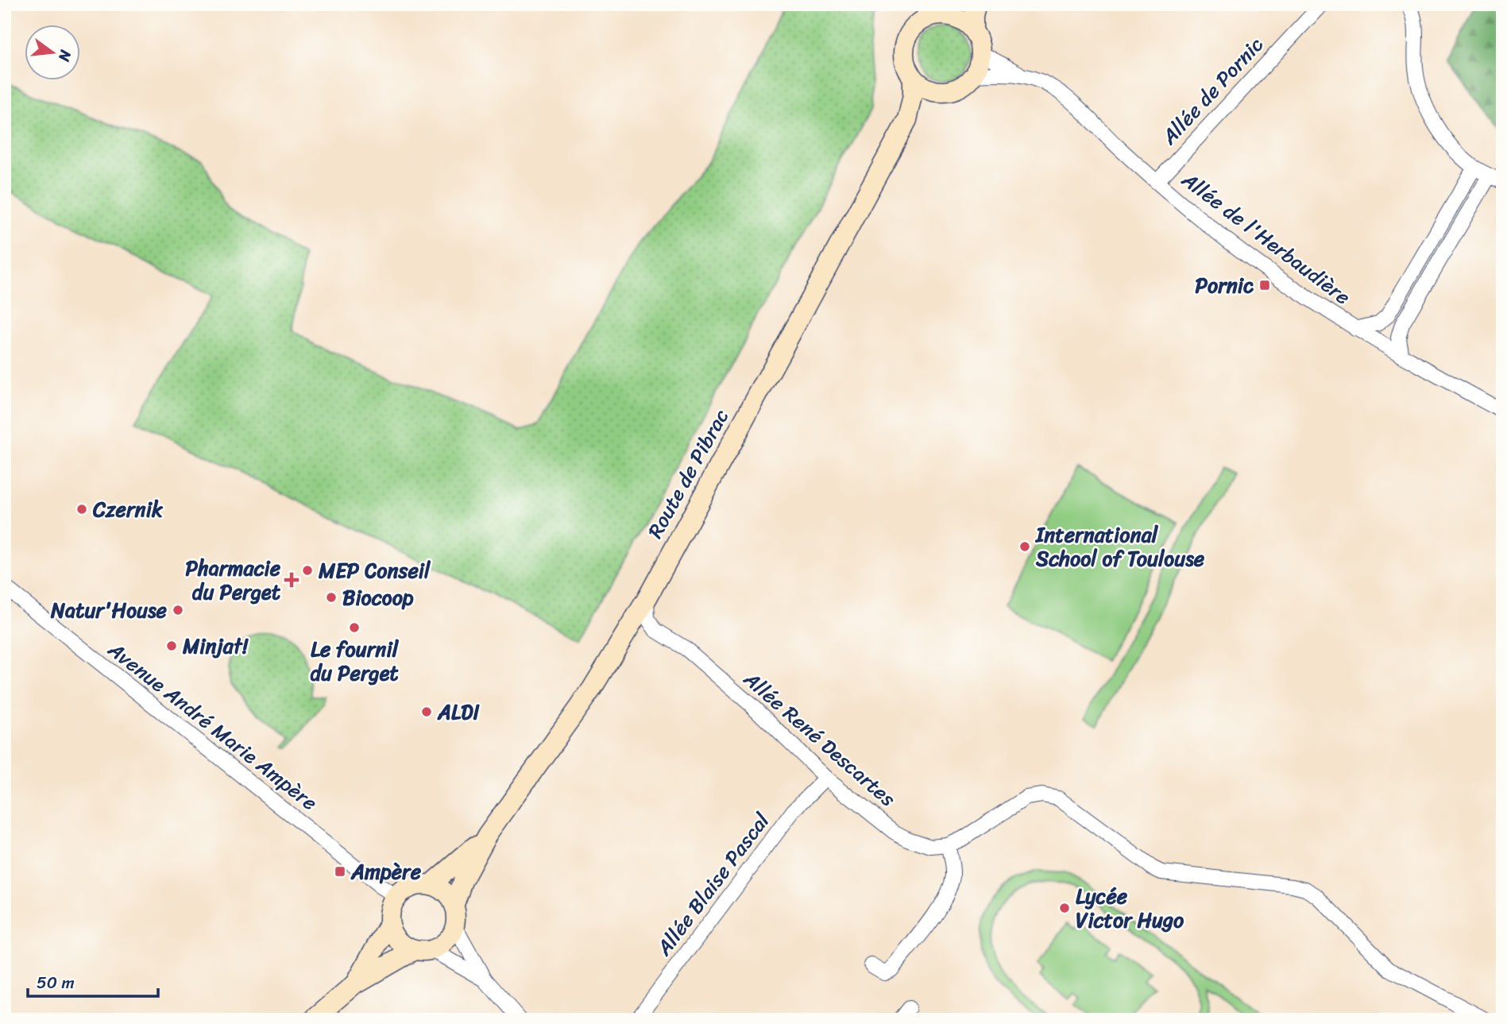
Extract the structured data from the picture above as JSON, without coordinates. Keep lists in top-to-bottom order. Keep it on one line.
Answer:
{"streets":{"main road":["Route de Pibrac"],"street":["Allée de Pornic","Allée de l'Herbaudière","Avenue André Marie Ampère","Allée René Descartes","Allée Blaise Pascal"]},"crossings":[["Allée de Pornic","Allée de l'Herbaudière"],["Allée de l'Herbaudière","Route de Pibrac"],["Route de Pibrac","Avenue André Marie Ampère"],["Route de Pibrac","Allée René Descartes"],["Allée René Descartes","Allée Blaise Pascal"]],"places":{"transit":["Pornic","Ampère"],"other":["Czernik","International School of Toulouse","MEP Conseil","Biocoop","Natur'House","Le fournil du Perget","Minjat!","ALDI","Lycée Victor Hugo"],"health":["Pharmacie du Perget"]},"scale_bar":"50 m","north":"right"}
